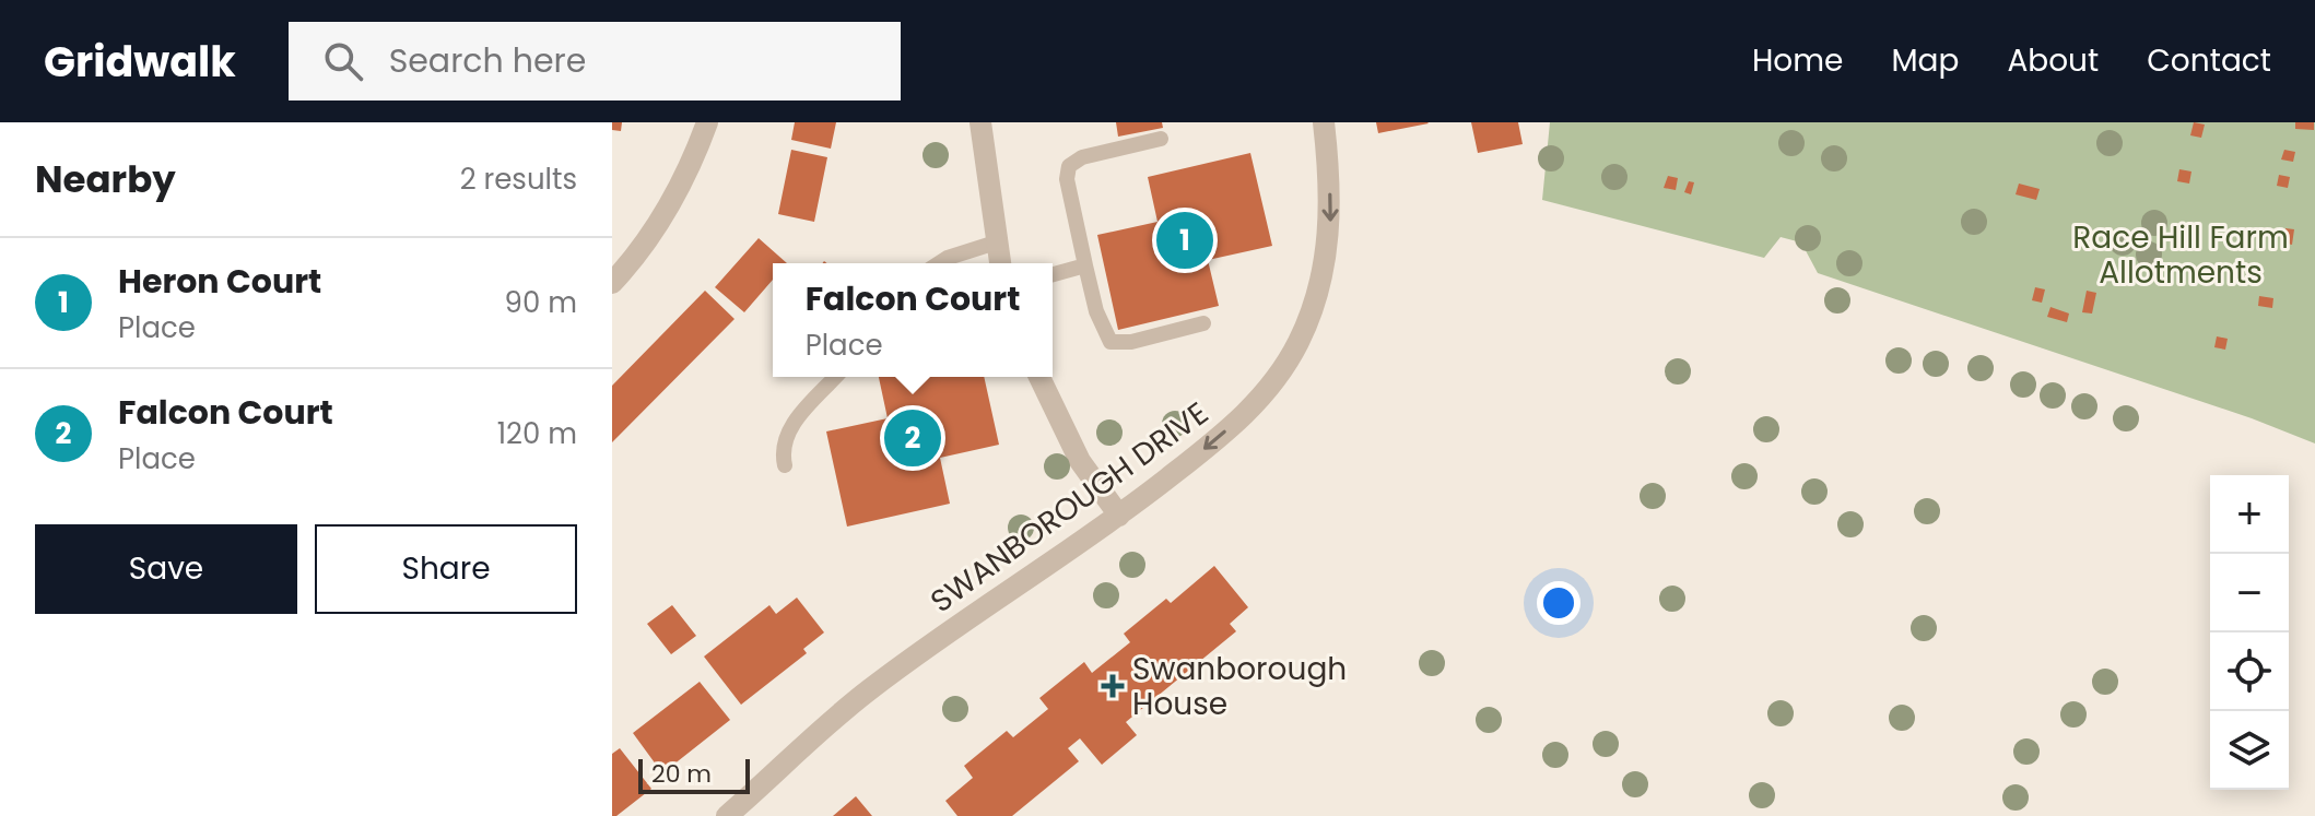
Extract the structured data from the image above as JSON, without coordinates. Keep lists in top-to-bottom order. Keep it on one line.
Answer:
{"streets":{"street":["SWANBOROUGH DRIVE"]},"one_way":["SWANBOROUGH DRIVE"],"parks":["Race Hill Farm Allotments"],"places":{"health":["Swanborough House"]},"scale_bar":"20 m","page":{"header":"Gridwalk","search":"Search here","nav":["Home","Map","About","Contact"],"heading":["Nearby","2 results"],"pins":["1","2"],"list":[{"mark":"1","name":"Heron Court","note":"Place","value":"90 m"},{"mark":"2","name":"Falcon Court","note":"Place","value":"120 m"}],"popup":["Falcon Court","Place"],"map_buttons":["+","−"],"buttons":["Save","Share"],"scale":"20 m"}}
